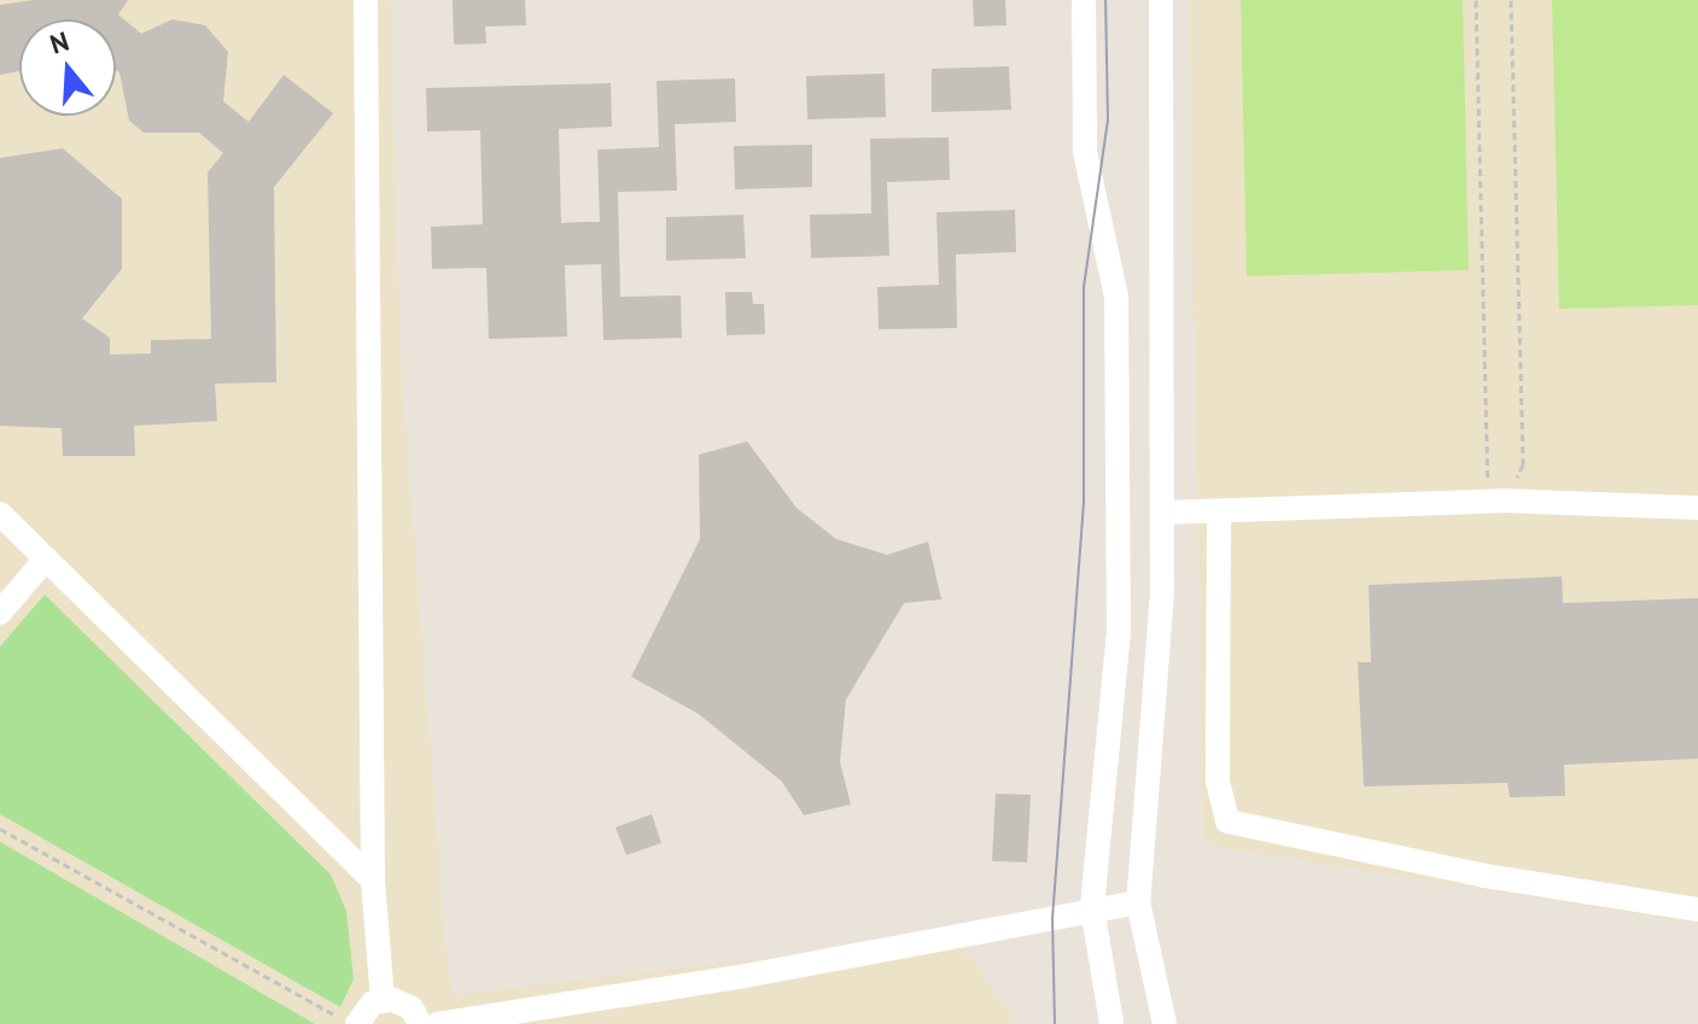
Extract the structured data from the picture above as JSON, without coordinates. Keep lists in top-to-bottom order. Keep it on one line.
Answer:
{"north":"top"}
